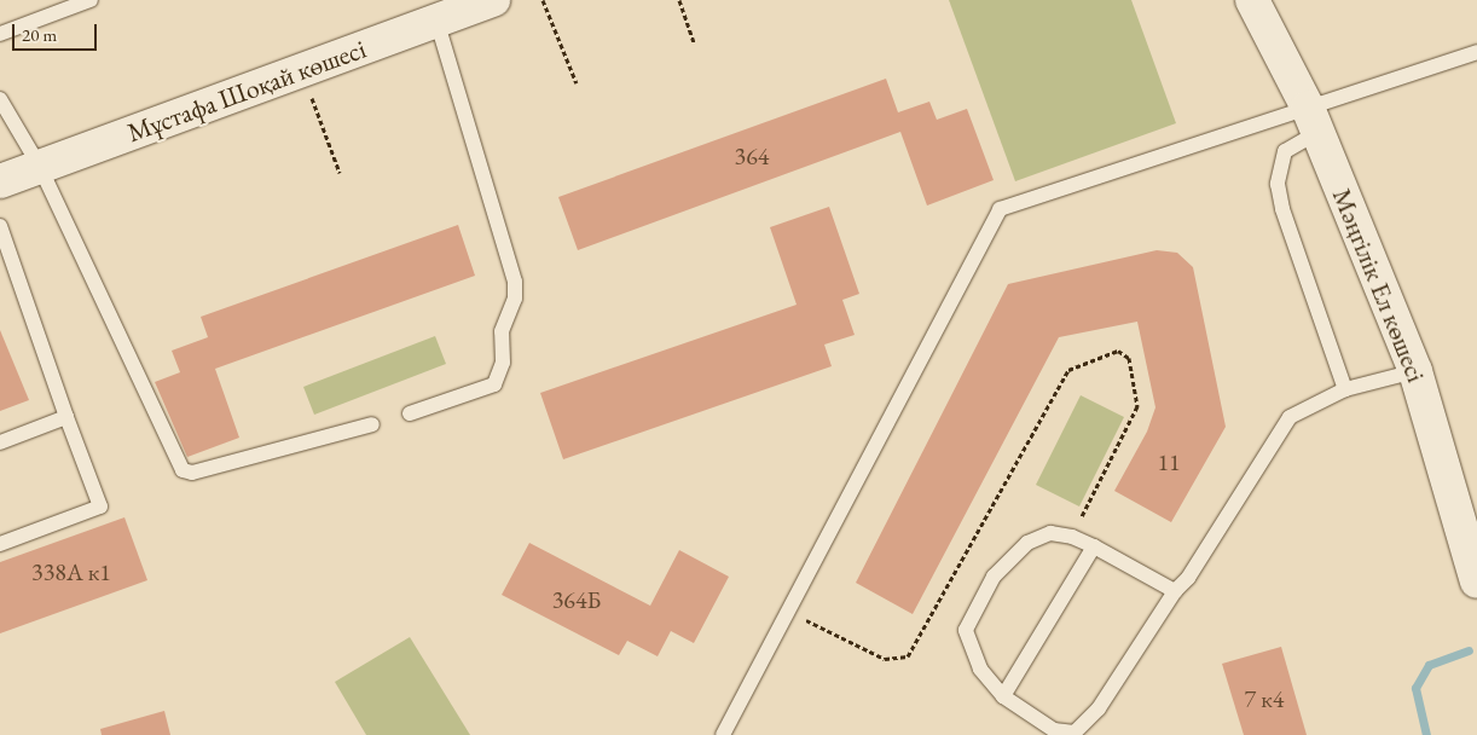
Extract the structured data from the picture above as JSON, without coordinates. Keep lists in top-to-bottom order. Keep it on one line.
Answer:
{"streets":{"street":["Мұстафа Шоқай көшесі","Мәңгілік Ел көшесі"]},"house_numbers":["364","11","338А к1","364Б","7 к4"],"scale_bar":"20 m"}
